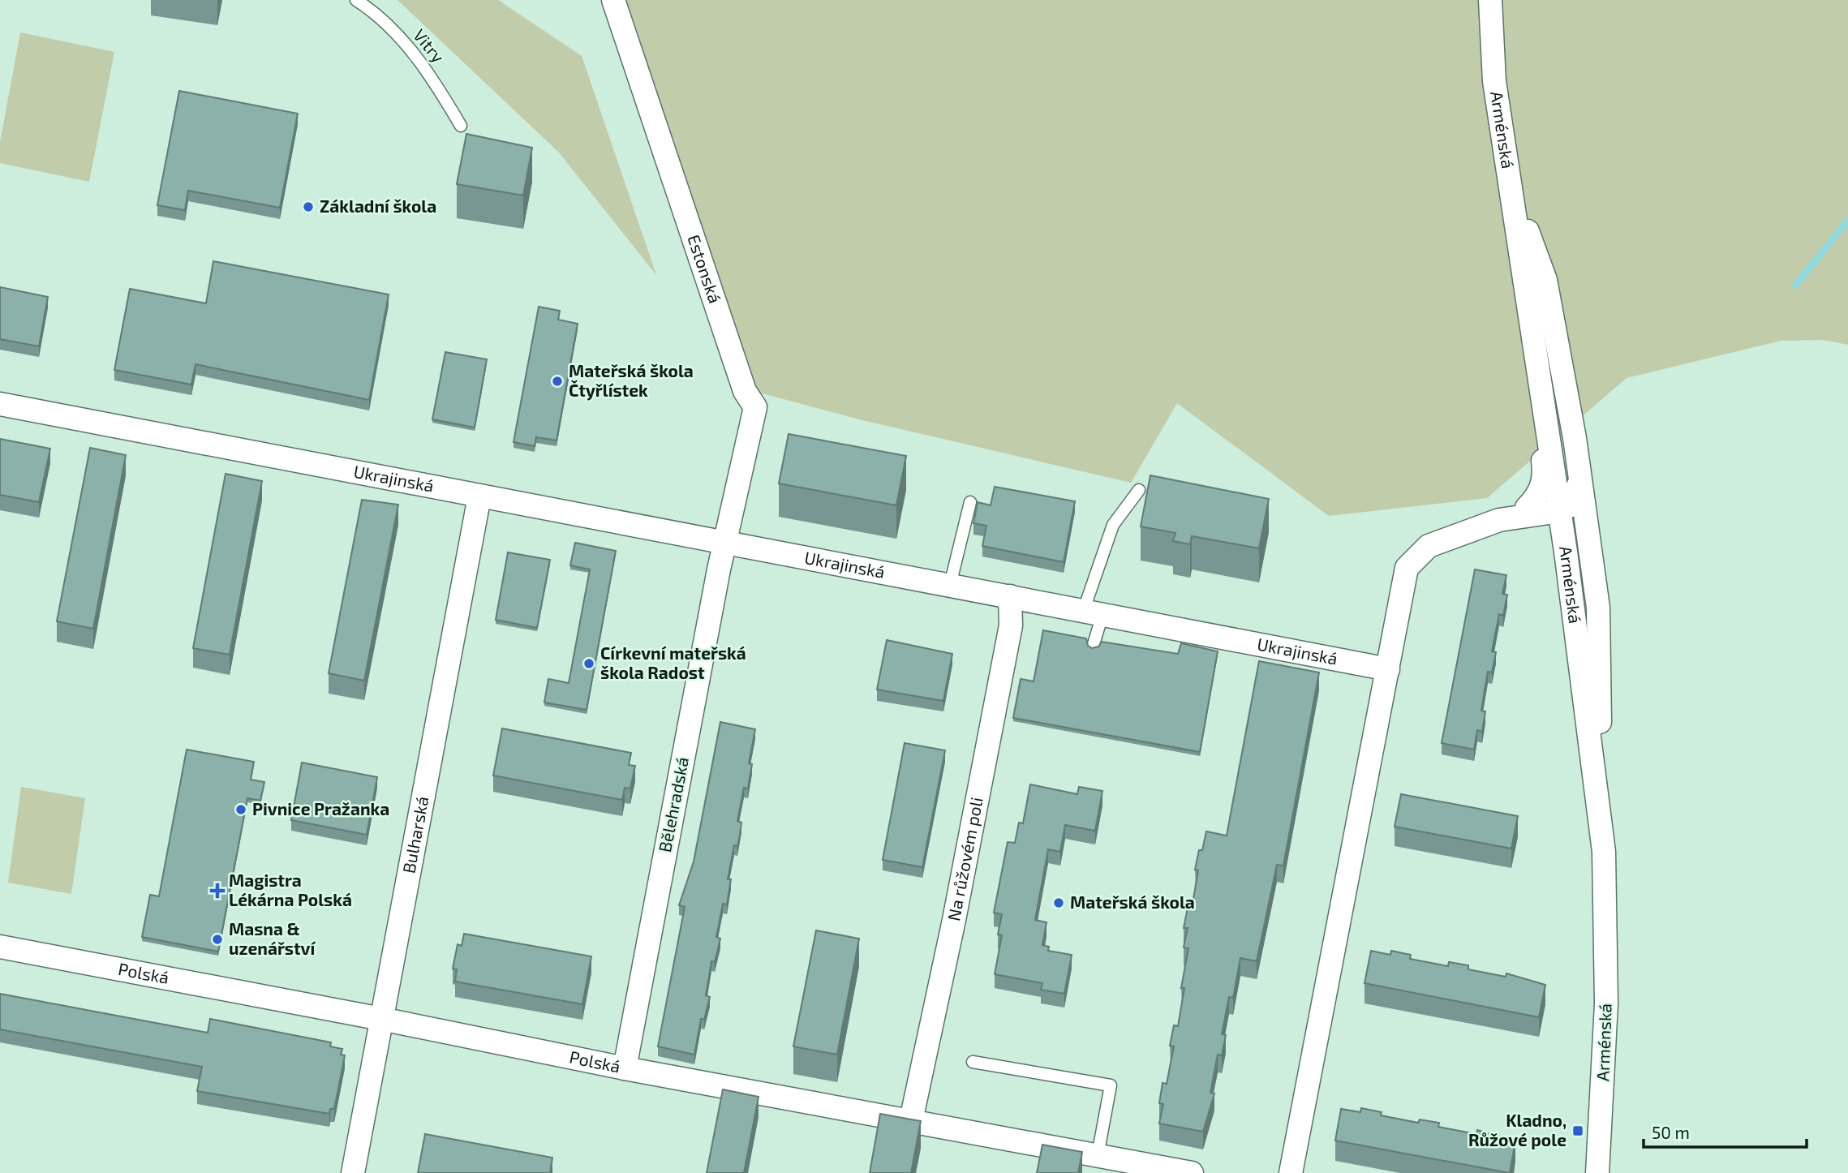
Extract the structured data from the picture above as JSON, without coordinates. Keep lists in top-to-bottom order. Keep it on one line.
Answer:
{"streets":{"street":["Arménská","Estonská","Ukrajinská","Bělehradská","Bulharská","Na růžovém poli","Polská"],"lane":["Vitry"]},"crossings":[["Estonská","Ukrajinská"],["Estonská","Bělehradská"],["Ukrajinská","Bělehradská"],["Ukrajinská","Bulharská"],["Ukrajinská","Na růžovém poli"],["Bělehradská","Polská"],["Bulharská","Polská"],["Na růžovém poli","Polská"]],"places":{"other":["Základní škola","Mateřská škola Čtyřlístek","Církevní mateřská škola Radost","Pivnice Pražanka","Mateřská škola","Masna & uzenářství"],"health":["Magistra Lékárna Polská"],"transit":["Kladno, Růžové pole"]},"scale_bar":"50 m"}
